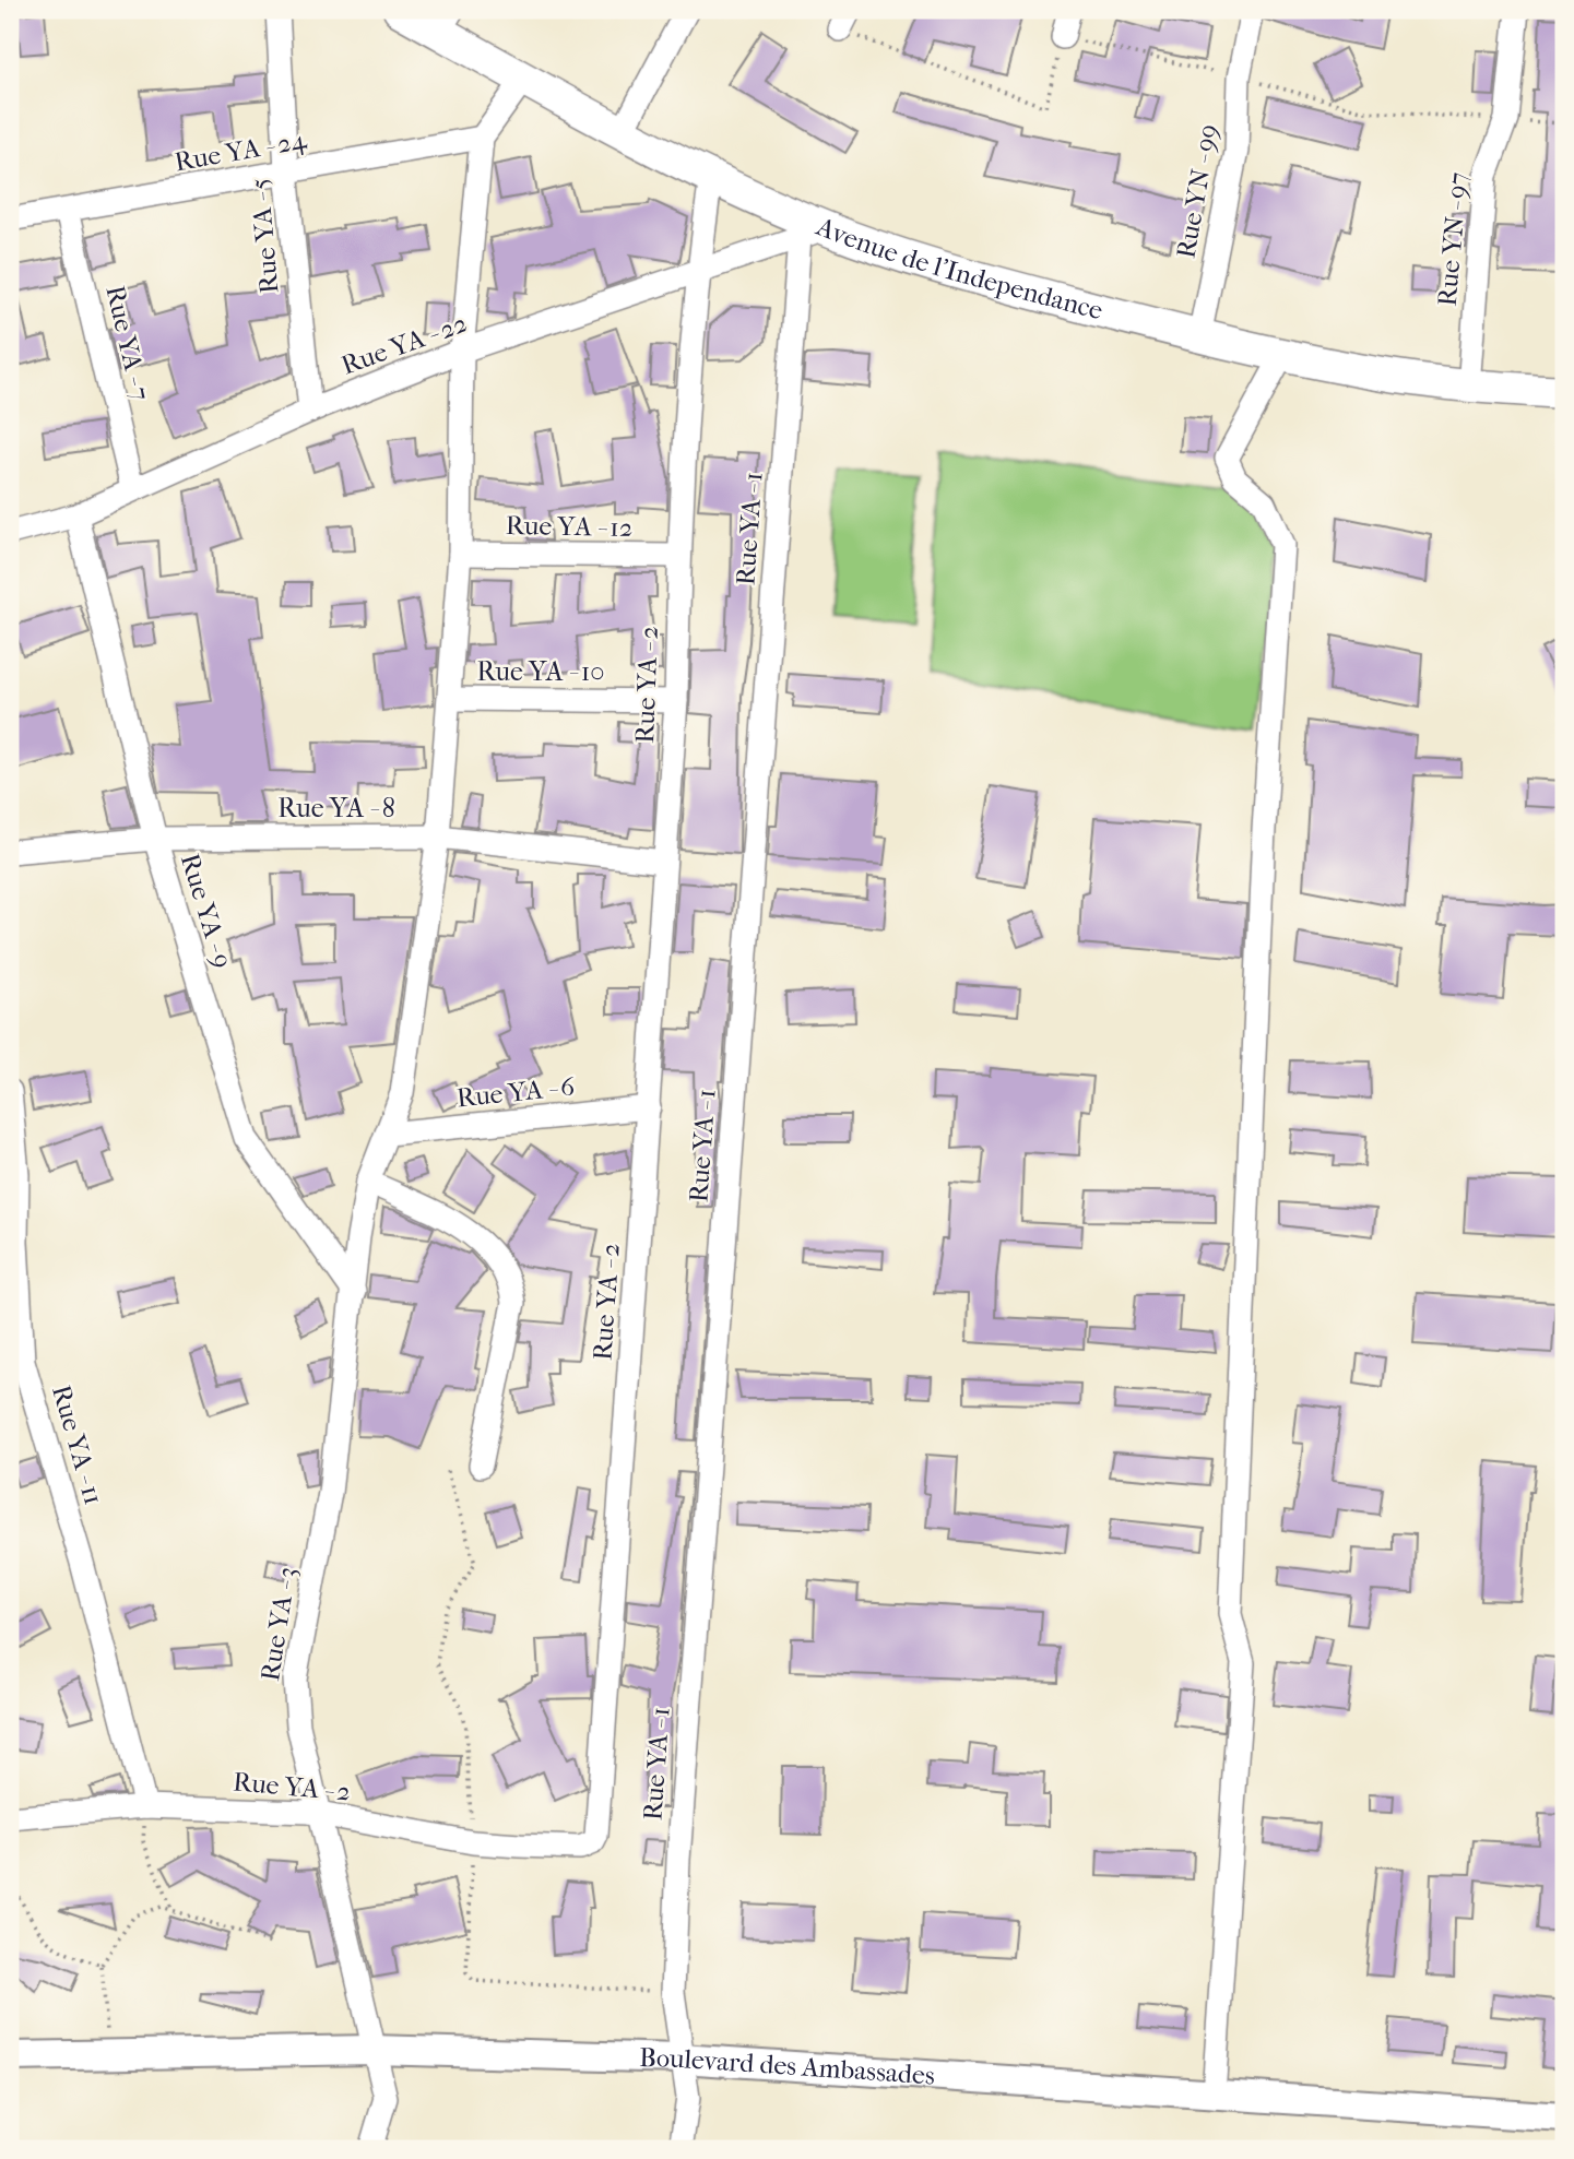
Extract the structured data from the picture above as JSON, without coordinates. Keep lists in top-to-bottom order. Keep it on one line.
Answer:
{"streets":{"highway":["Avenue de l'Independance"],"main road":["Boulevard des Ambassades"],"street":["Rue YA - 24","Rue YN - 99","Rue YA - 5","Rue YN - 97","Rue YA - 7","Rue YA - 22","Rue YA - 12","Rue YA - 1","Rue YA - 10","Rue YA - 2","Rue YA - 8","Rue YA - 9","Rue YA - 6","Rue YA - 11","Rue YA - 3"]},"crossings":[["Rue YA - 24","Rue YA - 5"],["Rue YA - 24","Rue YA - 7"],["Rue YA - 24","Rue YA - 3"],["Rue YN - 99","Avenue de l'Independance"],["Rue YA - 5","Rue YA - 22"],["Rue YN - 97","Avenue de l'Independance"],["Avenue de l'Independance","Rue YA - 22"],["Avenue de l'Independance","Rue YA - 1"],["Avenue de l'Independance","Rue YA - 2"],["Rue YA - 7","Rue YA - 22"],["Rue YA - 22","Rue YA - 1"],["Rue YA - 22","Rue YA - 2"],["Rue YA - 22","Rue YA - 9"],["Rue YA - 22","Rue YA - 3"],["Rue YA - 12","Rue YA - 2"],["Rue YA - 12","Rue YA - 3"],["Rue YA - 1","Boulevard des Ambassades"],["Rue YA - 10","Rue YA - 2"],["Rue YA - 10","Rue YA - 3"],["Rue YA - 2","Rue YA - 8"],["Rue YA - 2","Rue YA - 6"],["Rue YA - 2","Rue YA - 11"],["Rue YA - 2","Rue YA - 3"],["Rue YA - 8","Rue YA - 9"],["Rue YA - 8","Rue YA - 3"],["Rue YA - 9","Rue YA - 3"],["Rue YA - 6","Rue YA - 3"],["Rue YA - 3","Boulevard des Ambassades"]]}
